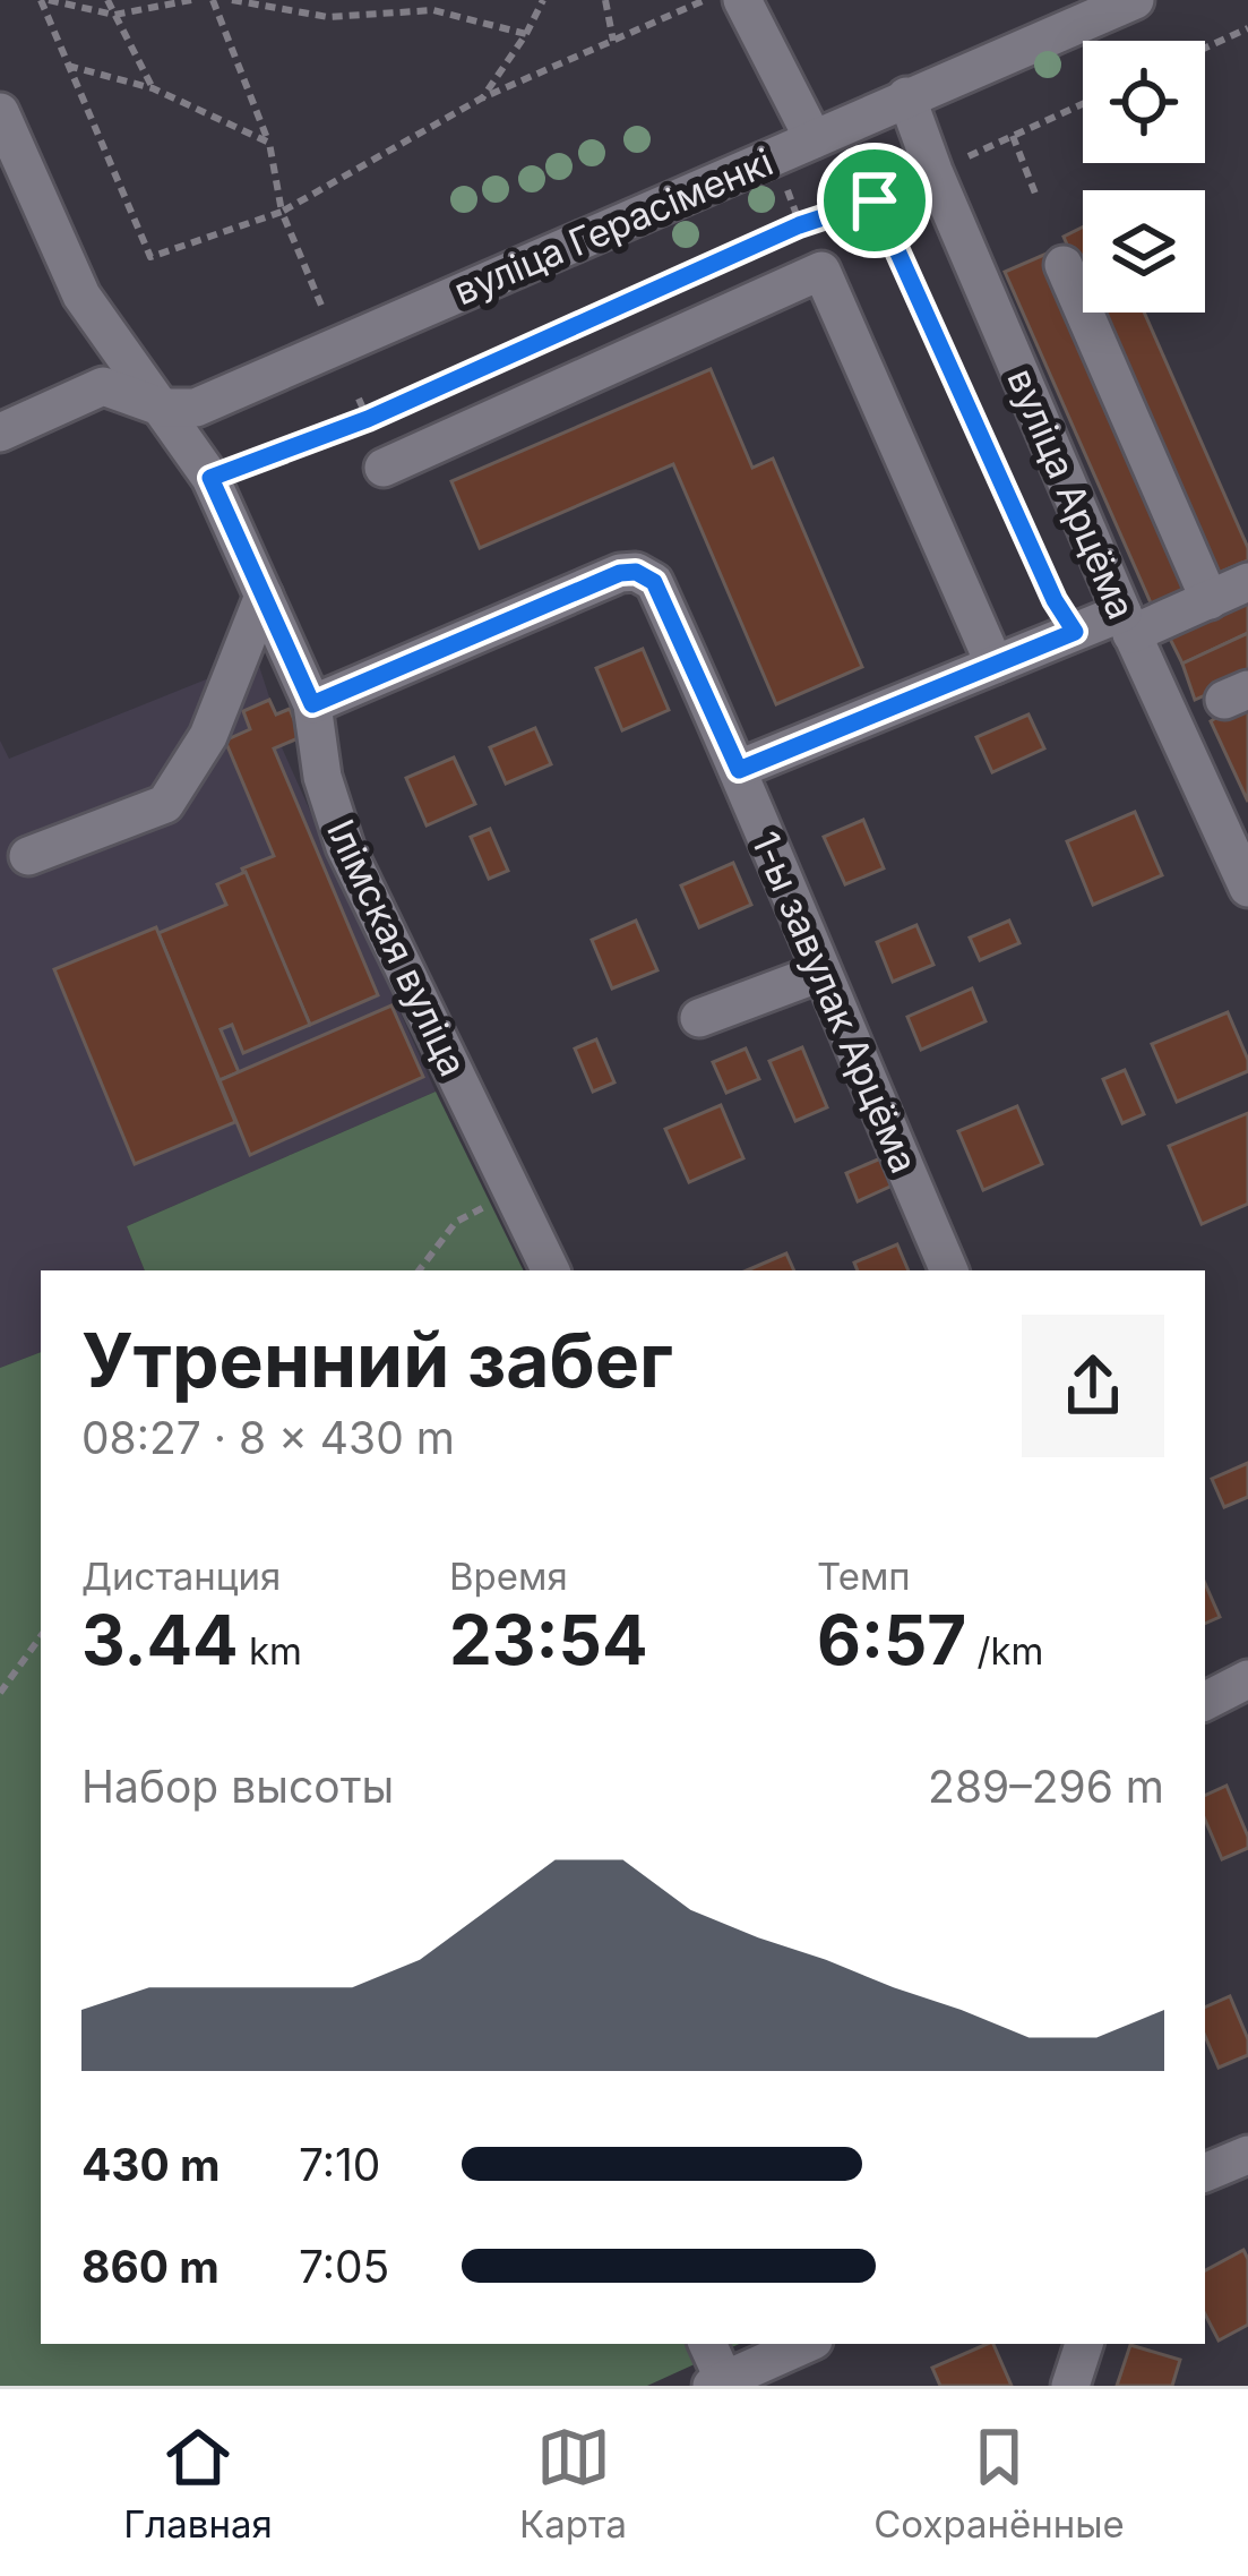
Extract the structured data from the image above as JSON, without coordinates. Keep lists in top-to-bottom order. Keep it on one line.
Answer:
{"streets":{"street":["вуліца Герасіменкі","вуліца Арцёма","Ілімская вуліца","1-ы завулак Арцёма"]},"crossings":[["вуліца Герасіменкі","вуліца Арцёма"],["вуліца Герасіменкі","Ілімская вуліца"],["Ілімская вуліца","1-ы завулак Арцёма"]],"page":{"heading":["Утренний забег","08:27 · 8 × 430 m"],"stats":[["Дистанция","3.44 km"],["Время","23:54"],["Темп","6:57 /km"]],"chart":["Набор высоты","289–296 m"],"list":[{"name":"430 m","note":"7:10"},{"name":"860 m","note":"7:05"}],"tabs":["Главная","Карта","Сохранённые"]}}
